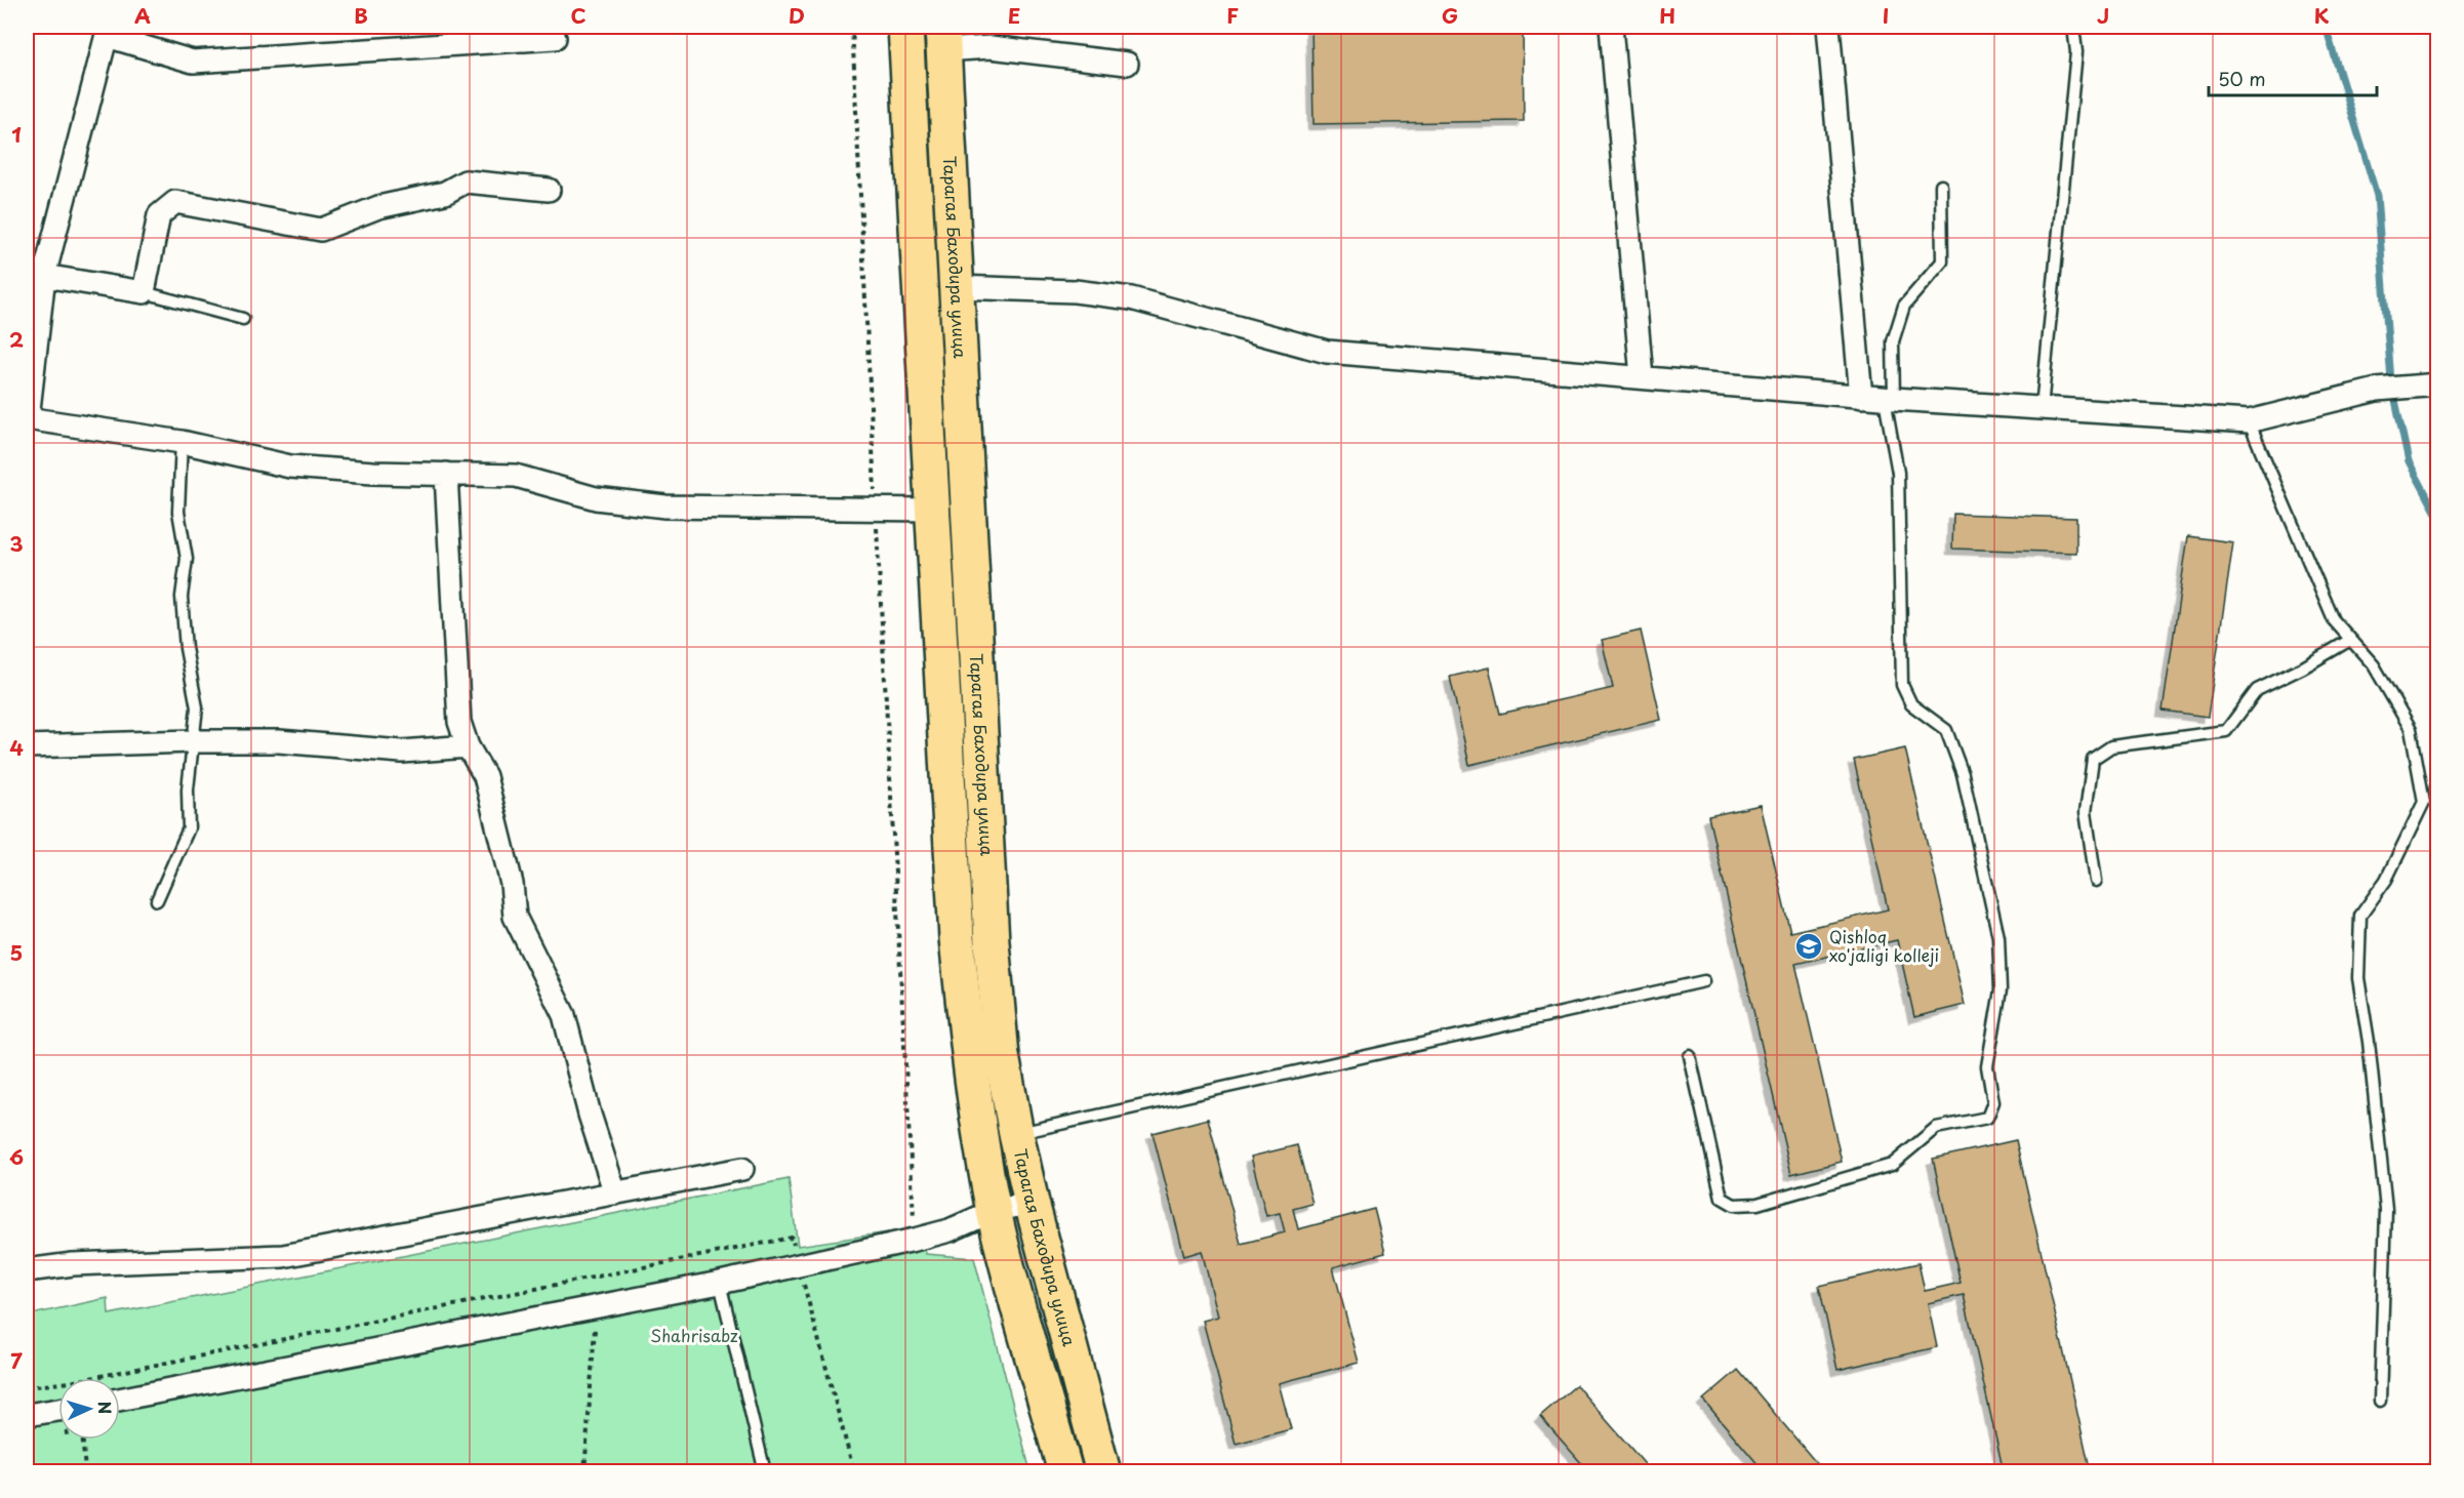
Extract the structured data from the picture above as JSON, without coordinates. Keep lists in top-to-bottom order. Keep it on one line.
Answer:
{"streets":{"main road":["Тарагая Баходира улица"]},"parks":["Shahrisabz"],"places":{"school or university":["Qishloq xo'jaligi kolleji"]},"scale_bar":"50 m","north":"right","grid":{"columns":["A","B","C","D","E","F","G","H","I","J","K"],"rows":["1","2","3","4","5","6","7"]}}
